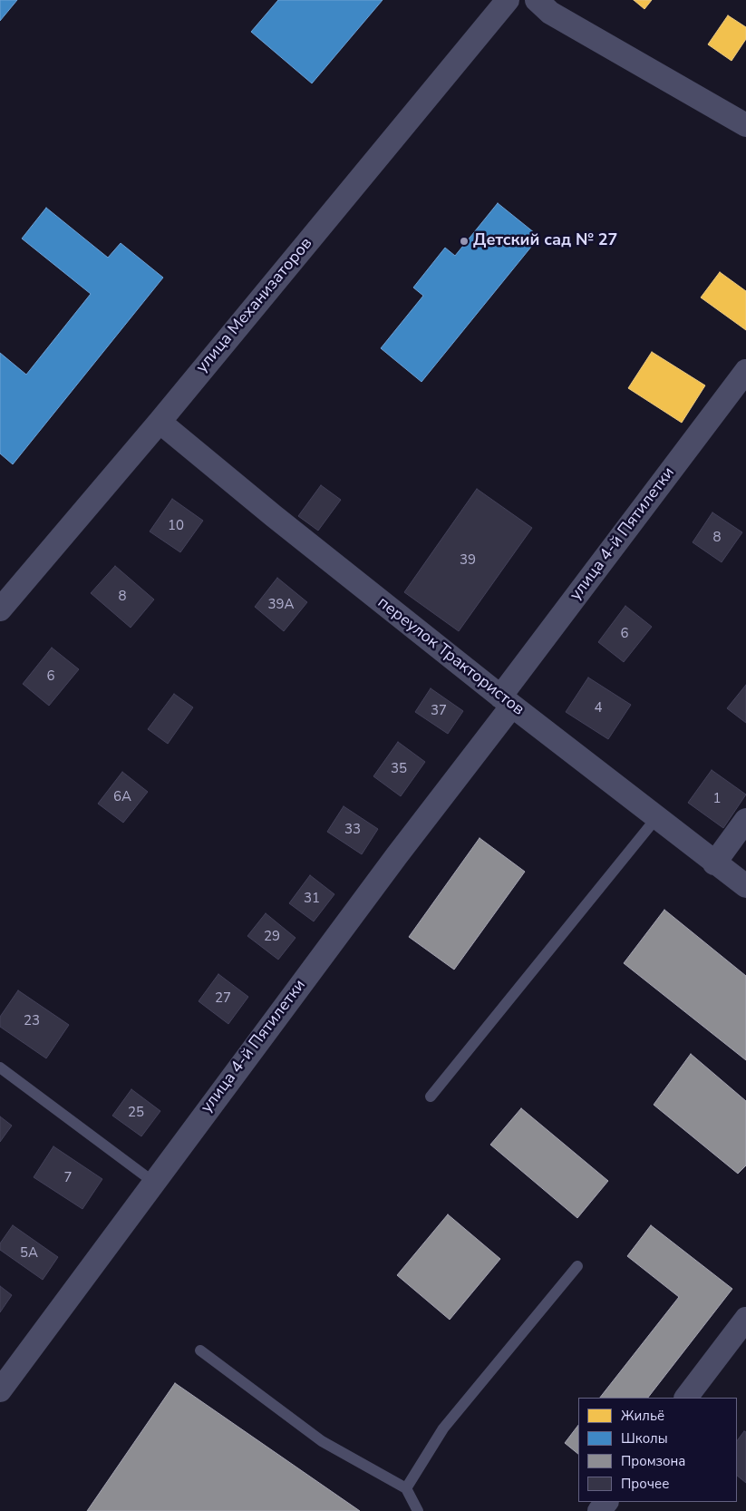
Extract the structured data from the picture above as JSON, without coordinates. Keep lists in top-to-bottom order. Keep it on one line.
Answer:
{"streets":{"street":["улица Механизаторов","улица 4-й Пятилетки","переулок Трактористов"]},"crossings":[["улица Механизаторов","переулок Трактористов"],["улица 4-й Пятилетки","переулок Трактористов"]],"places":["Детский сад № 27"],"house_numbers":["10","8","39","8","39А","6","6","4","37","35","6А","1","33","31","29","27","23","25","7","5А"],"legend":["Жильё","Школы","Промзона","Прочее"]}
